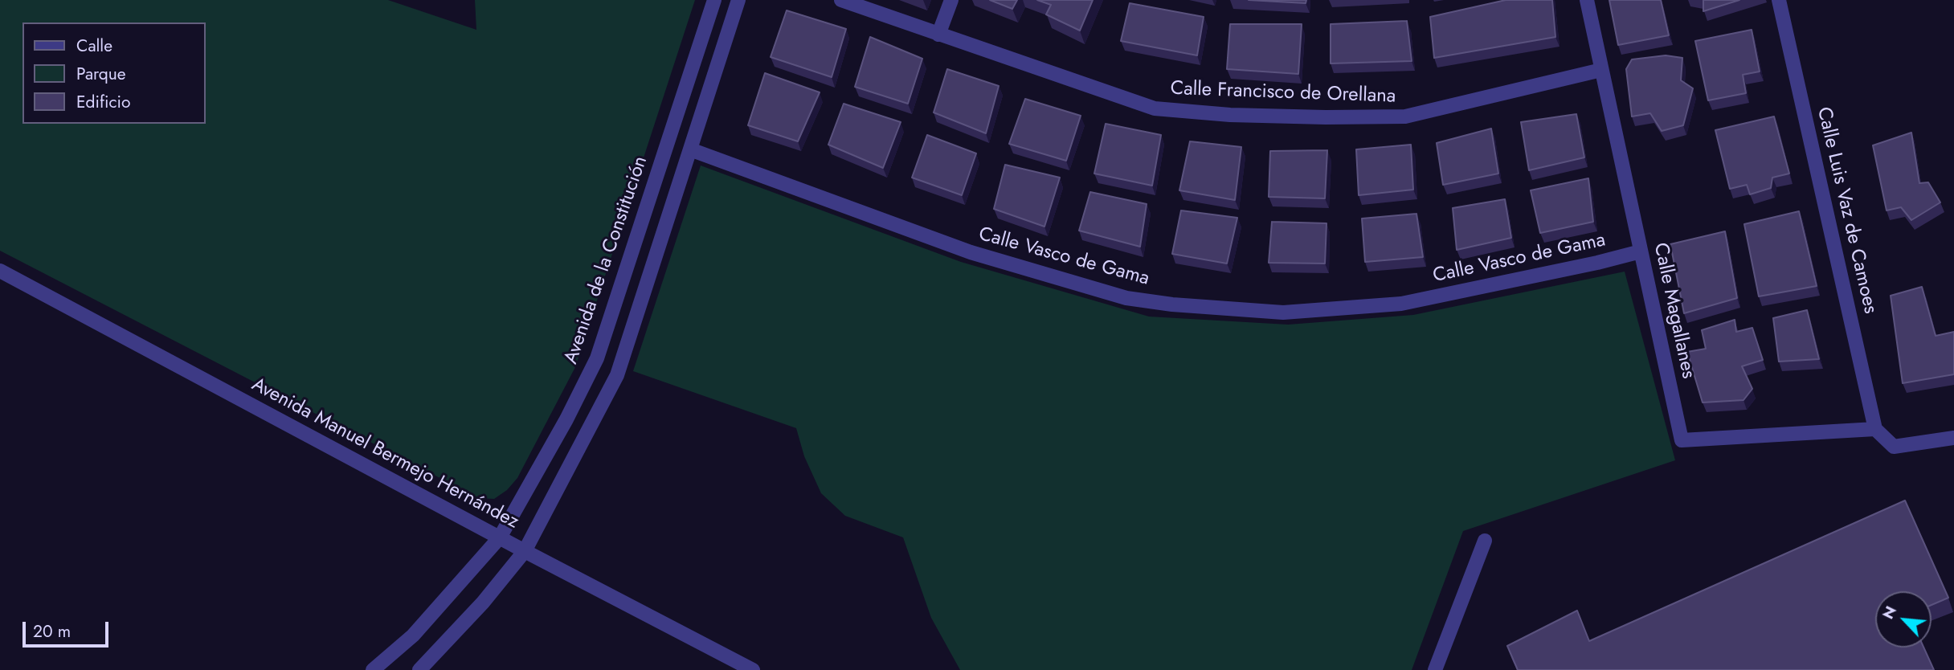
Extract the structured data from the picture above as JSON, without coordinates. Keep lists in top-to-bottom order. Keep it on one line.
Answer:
{"streets":{"street":["Calle Francisco de Orellana","Calle Luis Vaz de Camoes","Calle Vasco de Gama","Avenida de la Constitución","Calle Magallanes","Avenida Manuel Bermejo Hernández"]},"crossings":[["Calle Francisco de Orellana","Calle Magallanes"],["Calle Luis Vaz de Camoes","Calle Magallanes"],["Calle Vasco de Gama","Calle Magallanes"],["Avenida de la Constitución","Avenida Manuel Bermejo Hernández"]],"legend":["Calle","Parque","Edificio"],"scale_bar":"20 m","north":"top left"}
